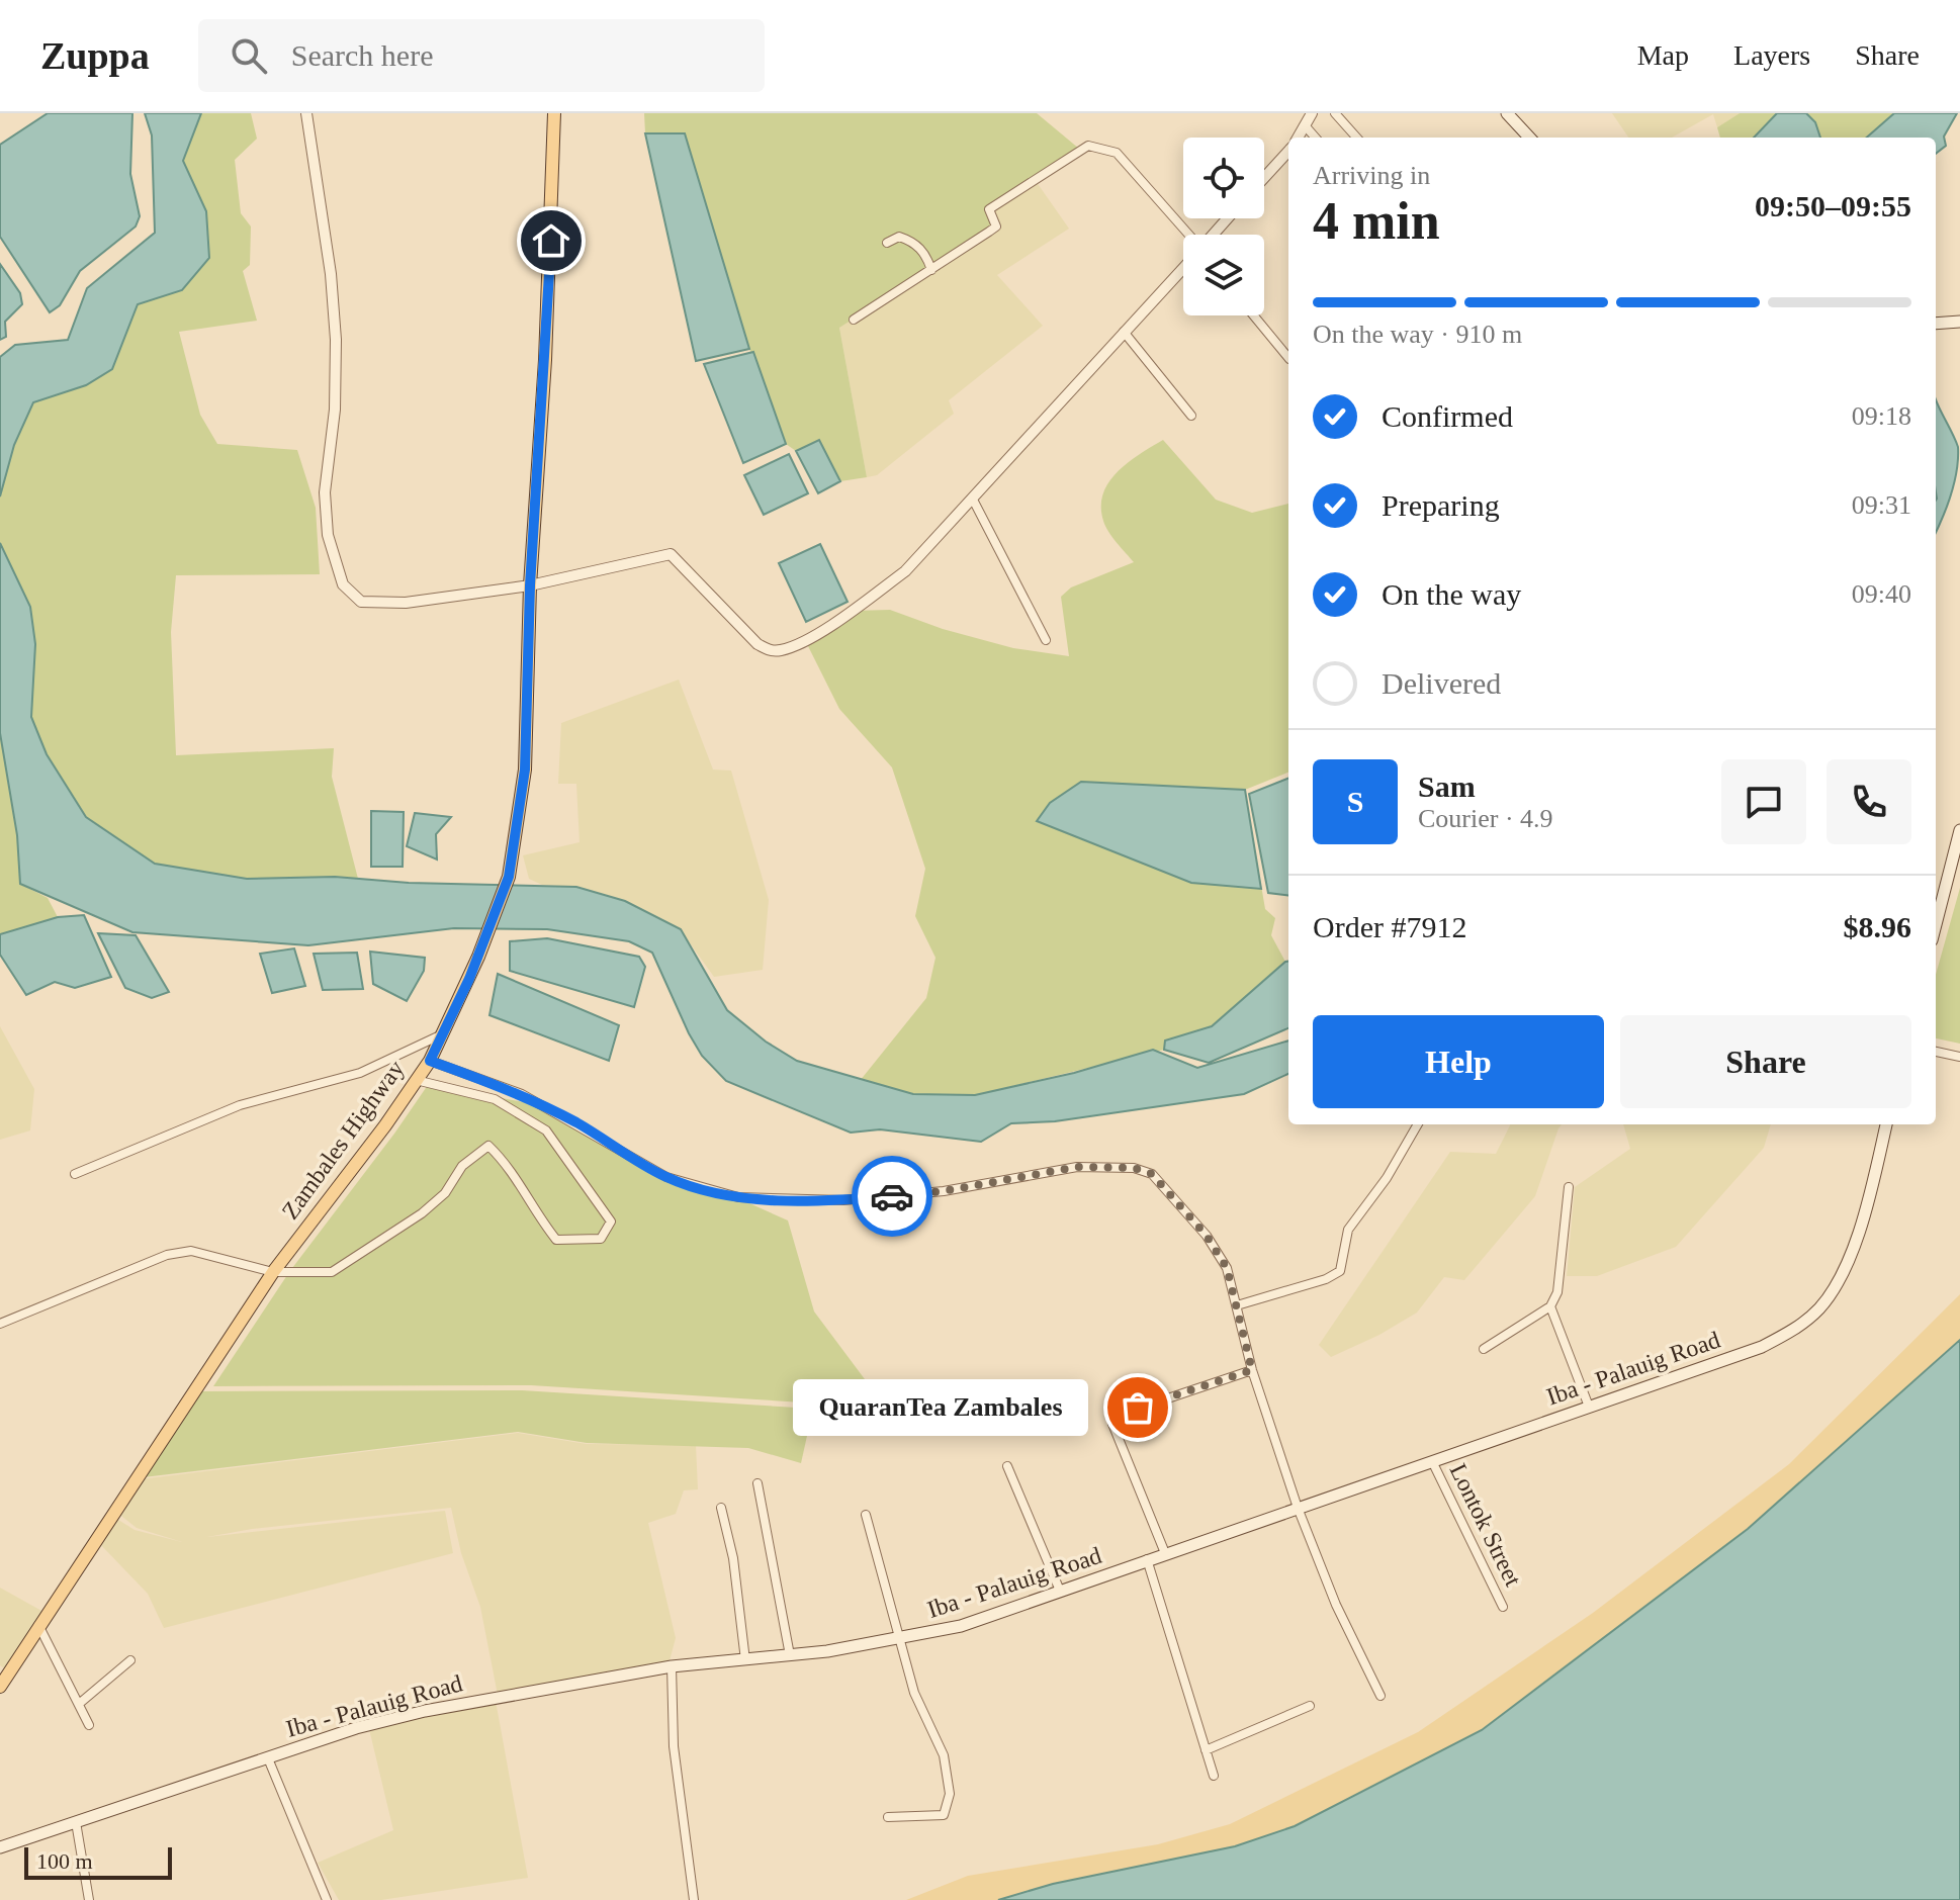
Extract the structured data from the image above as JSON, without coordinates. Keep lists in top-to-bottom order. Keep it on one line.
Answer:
{"streets":{"main road":["Zambales Highway","Iba - Palauig Road"],"street":["Lontok Street"]},"crossings":[["Iba - Palauig Road","Lontok Street"]],"places":["QuaranTea Zambales"],"scale_bar":"100 m","page":{"header":"Zuppa","search":"Search here","nav":["Map","Layers","Share"],"heading":["4 min","Arriving in","09:50–09:55"],"panel":["Sam","Courier · 4.9","Order #7912","$8.96"],"bar":"On the way · 910 m","list":[["Confirmed","09:18"],["Preparing","09:31"],["On the way","09:40"],"Delivered"],"round":"S","buttons":["Help","Share"],"bubble":"QuaranTea Zambales","scale":"100 m"}}
